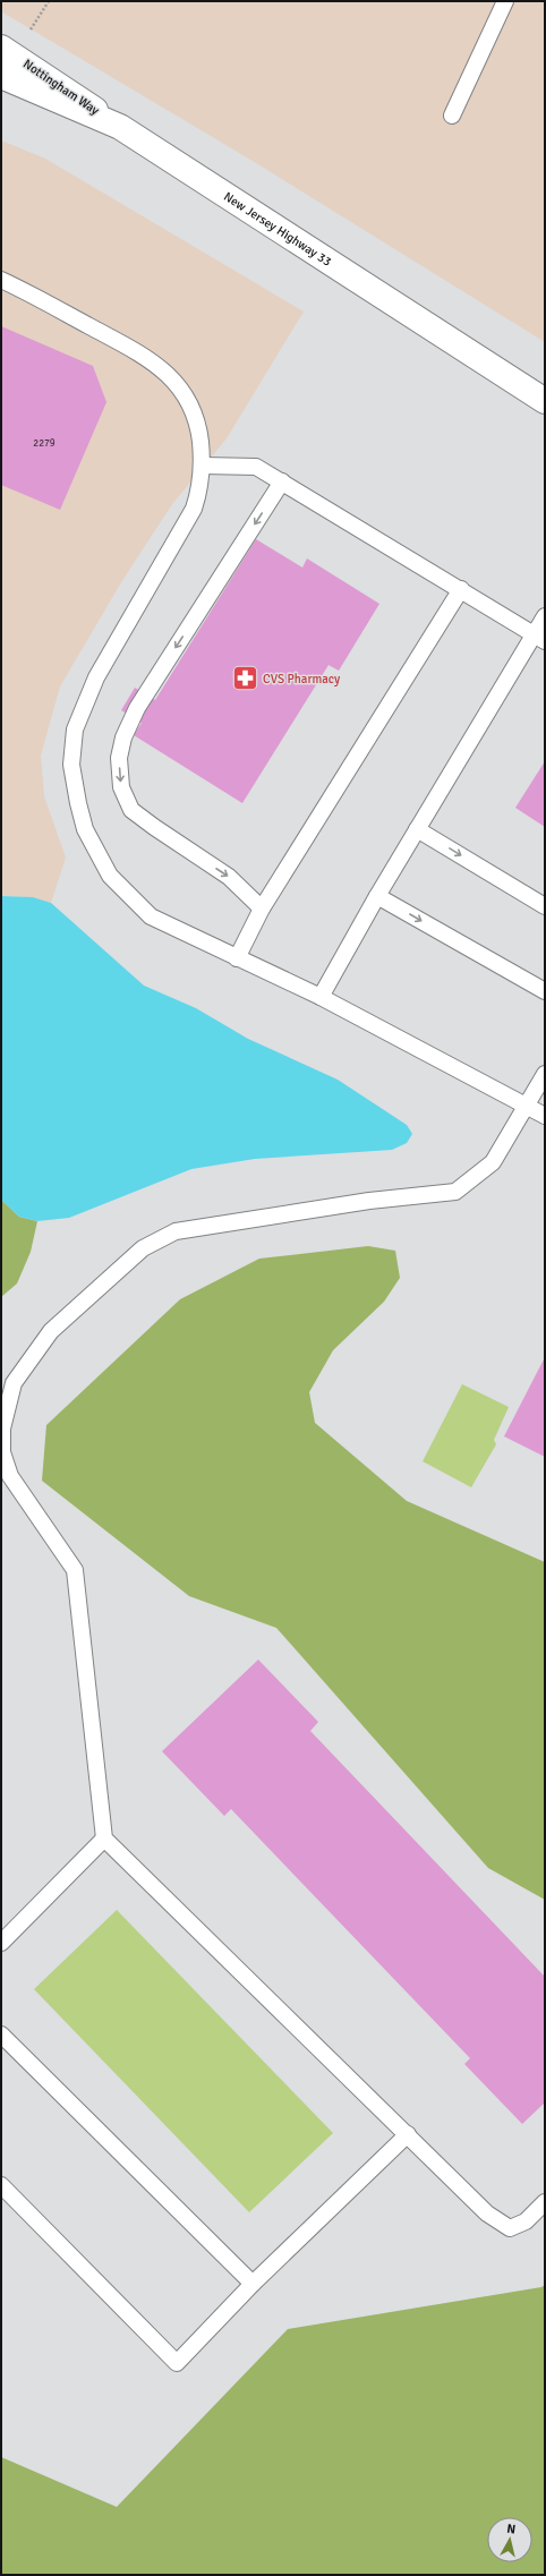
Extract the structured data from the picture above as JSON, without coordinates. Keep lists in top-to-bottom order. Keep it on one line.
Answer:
{"streets":{"main road":["Nottingham Way","New Jersey Highway 33"]},"crossings":[["Nottingham Way","New Jersey Highway 33"]],"places":{"pharmacy":["CVS Pharmacy"]},"house_numbers":["2279"],"north":"top"}
